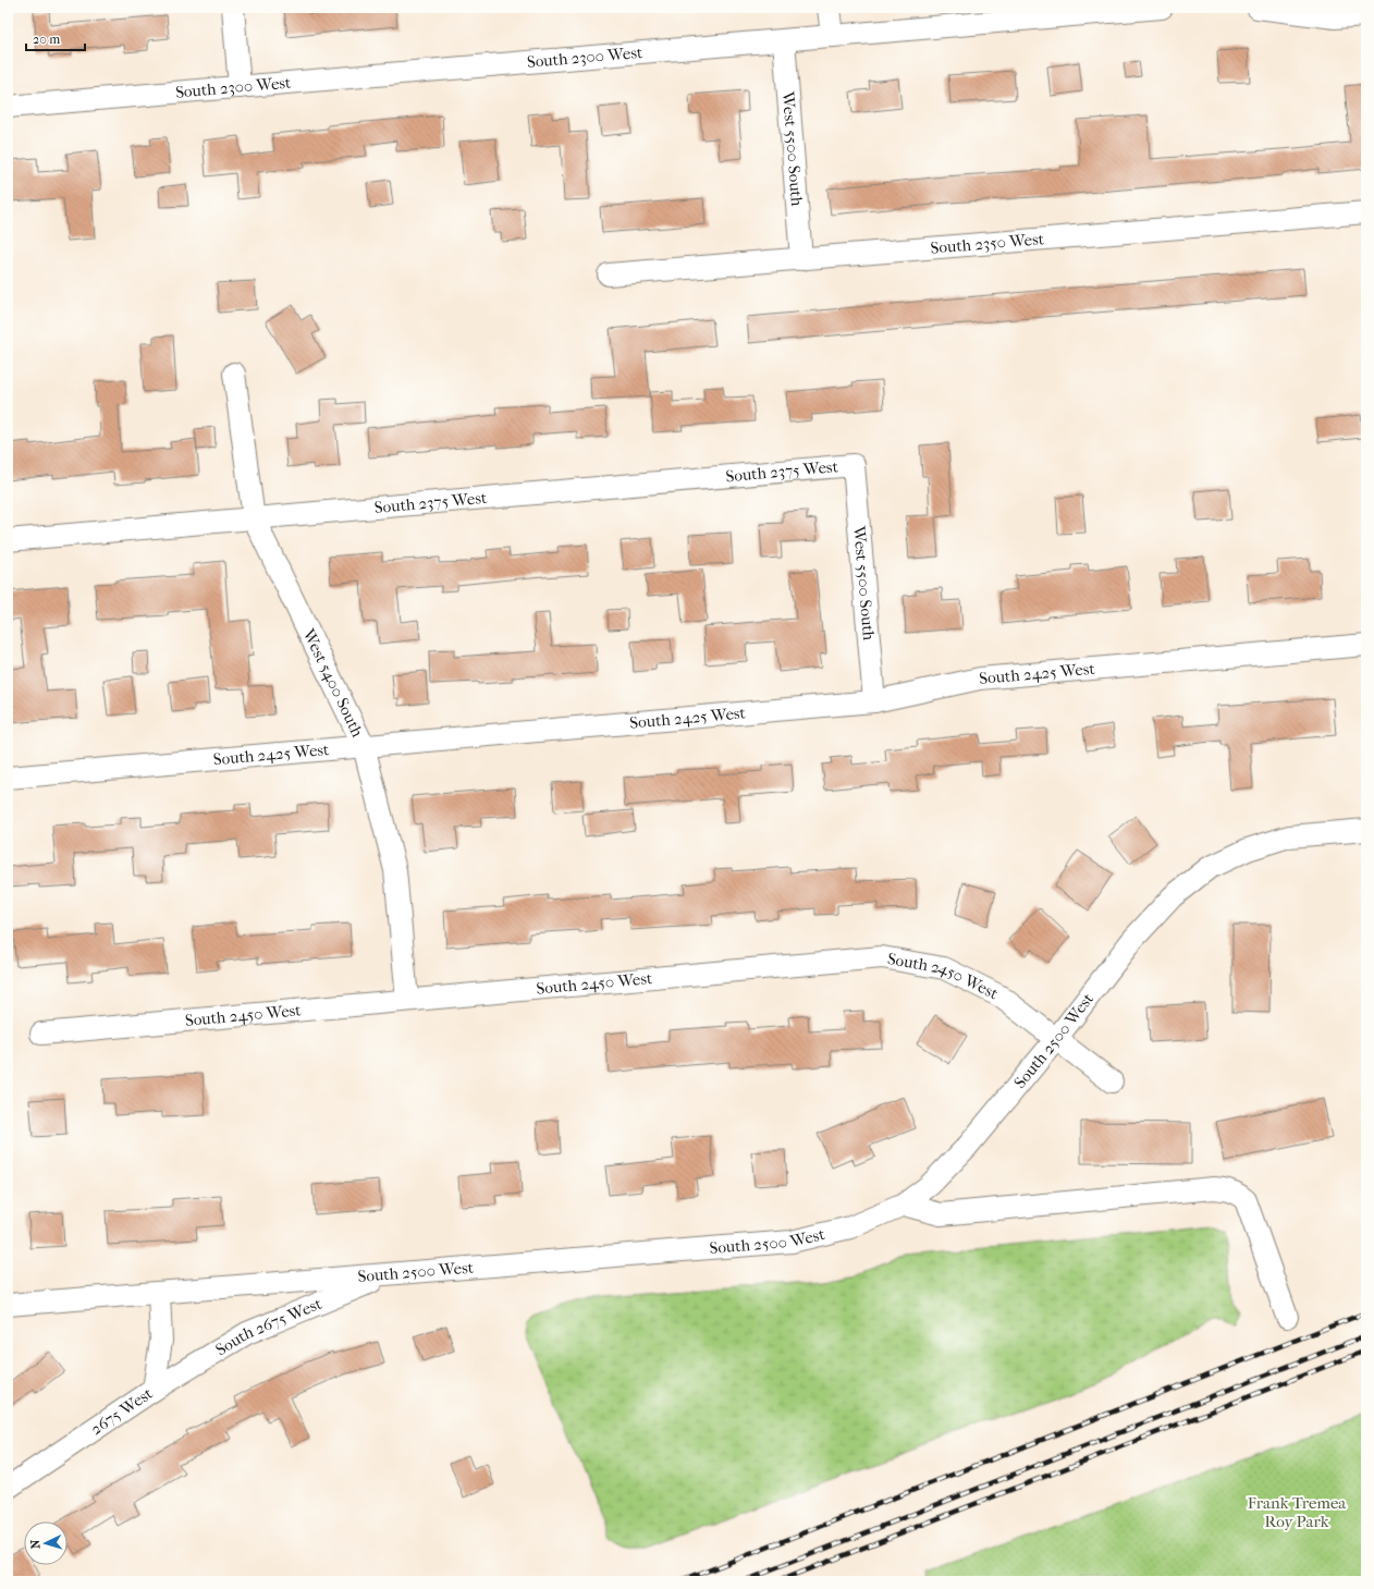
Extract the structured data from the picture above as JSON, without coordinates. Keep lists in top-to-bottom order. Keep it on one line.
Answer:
{"streets":{"street":["South 2300 West","West 5500 South","South 2350 West","South 2375 West","South 2425 West","West 5400 South","South 2450 West","South 2500 West","South 2675 West","2675 West"]},"crossings":[["South 2300 West","West 5500 South"],["West 5500 South","South 2350 West"],["West 5500 South","South 2375 West"],["West 5500 South","South 2425 West"],["South 2375 West","West 5400 South"],["South 2425 West","West 5400 South"],["West 5400 South","South 2450 West"],["South 2450 West","South 2500 West"],["South 2500 West","South 2675 West"],["South 2500 West","2675 West"],["South 2675 West","2675 West"]],"parks":["Frank Tremea Roy Park"],"scale_bar":"20 m","north":"left"}
